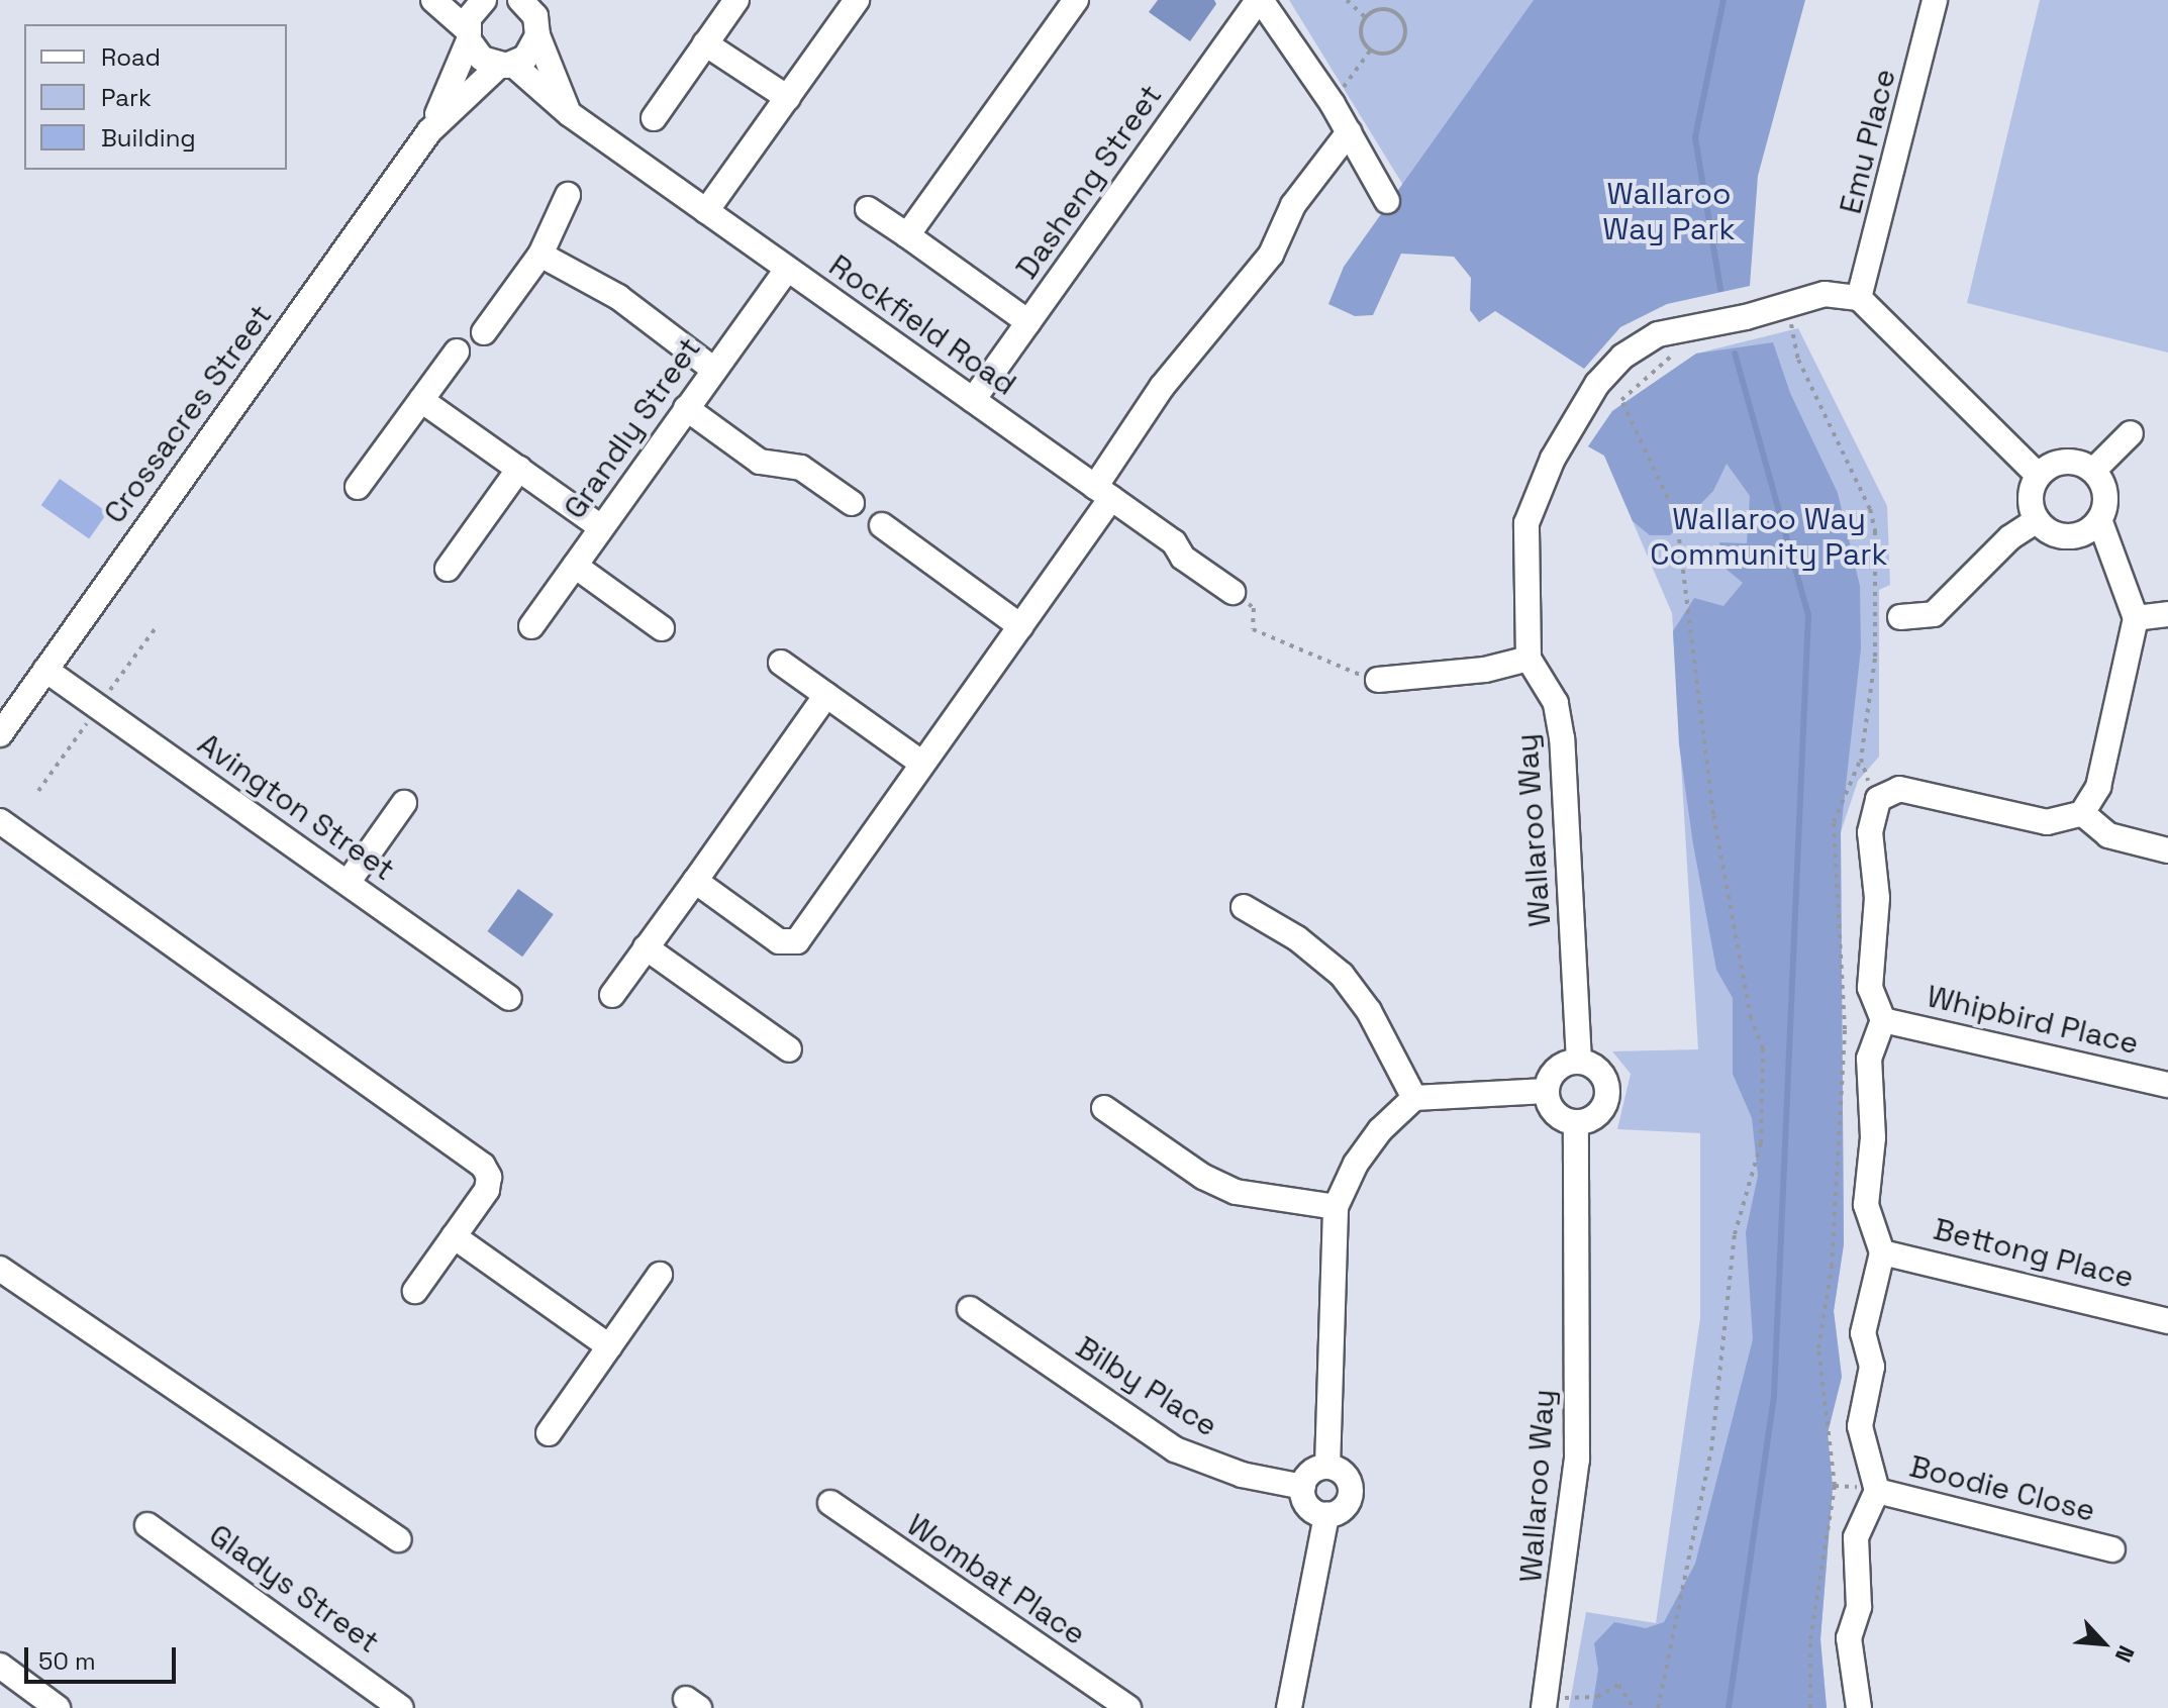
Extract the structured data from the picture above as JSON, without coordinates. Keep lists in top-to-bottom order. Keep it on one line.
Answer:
{"streets":{"street":["Emu Place","Dasheng Street","Rockfield Road","Crossacres Street","Grandly Street","Avington Street","Wallaroo Way","Whipbird Place","Bettong Place","Bilby Place","Boodie Close","Wombat Place","Gladys Street"]},"crossings":[["Dasheng Street","Rockfield Road"],["Rockfield Road","Crossacres Street"],["Rockfield Road","Grandly Street"],["Crossacres Street","Avington Street"]],"parks":["Wallaroo Way Park","Wallaroo Way Community Park"],"legend":["Road","Park","Building"],"scale_bar":"50 m","north":"bottom right"}
